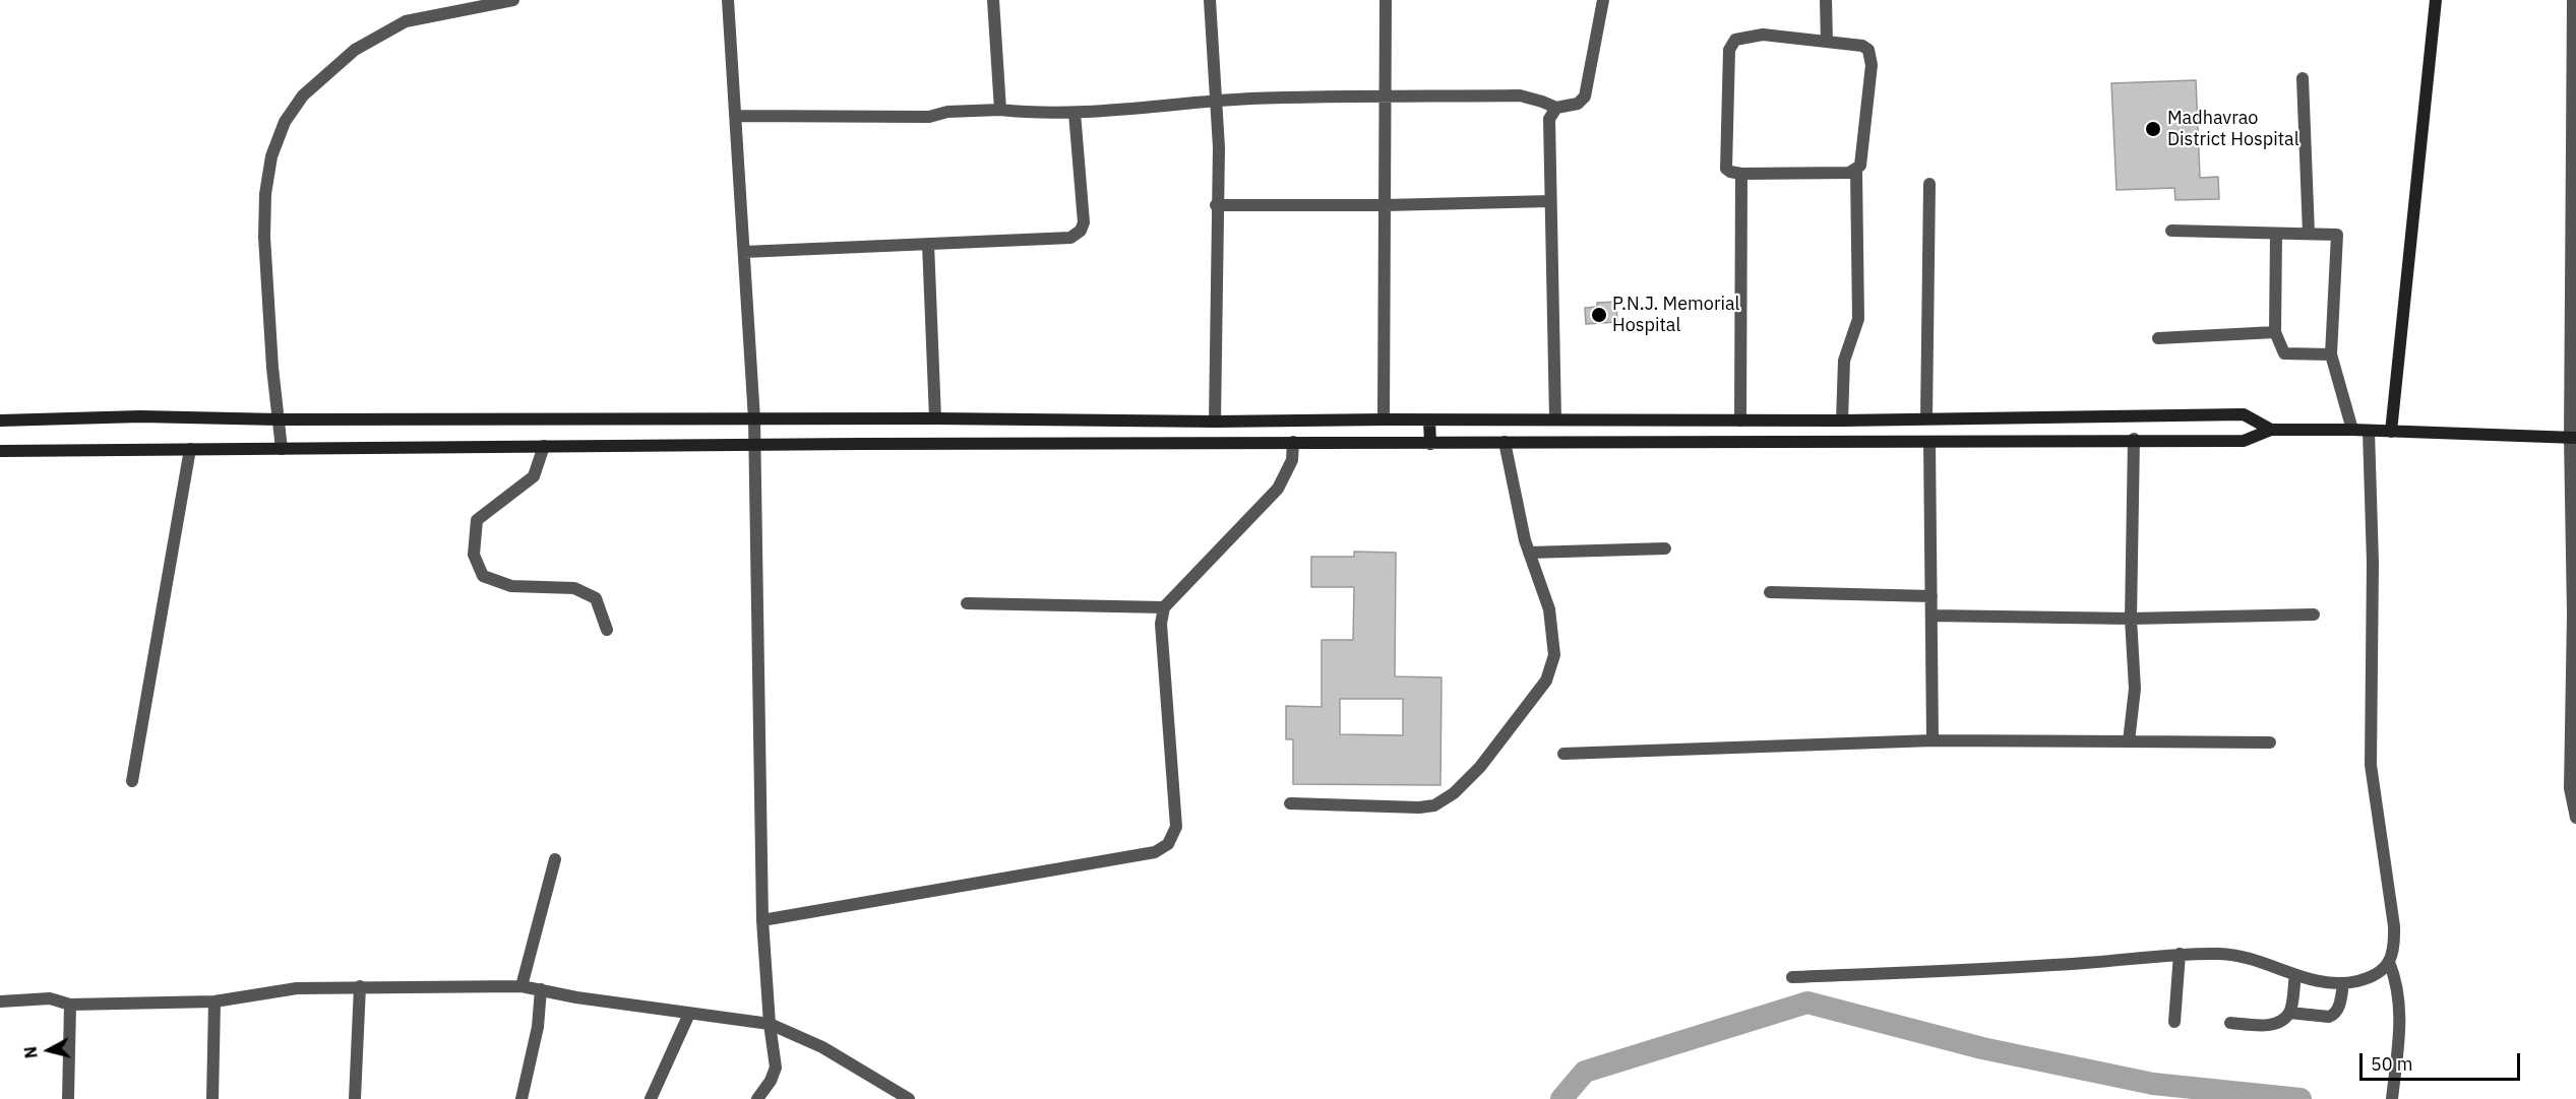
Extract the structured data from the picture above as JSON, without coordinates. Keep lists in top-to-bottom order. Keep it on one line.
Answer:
{"places":["Madhavrao District Hospital","P.N.J. Memorial Hospital"],"scale_bar":"50 m","north":"left"}
